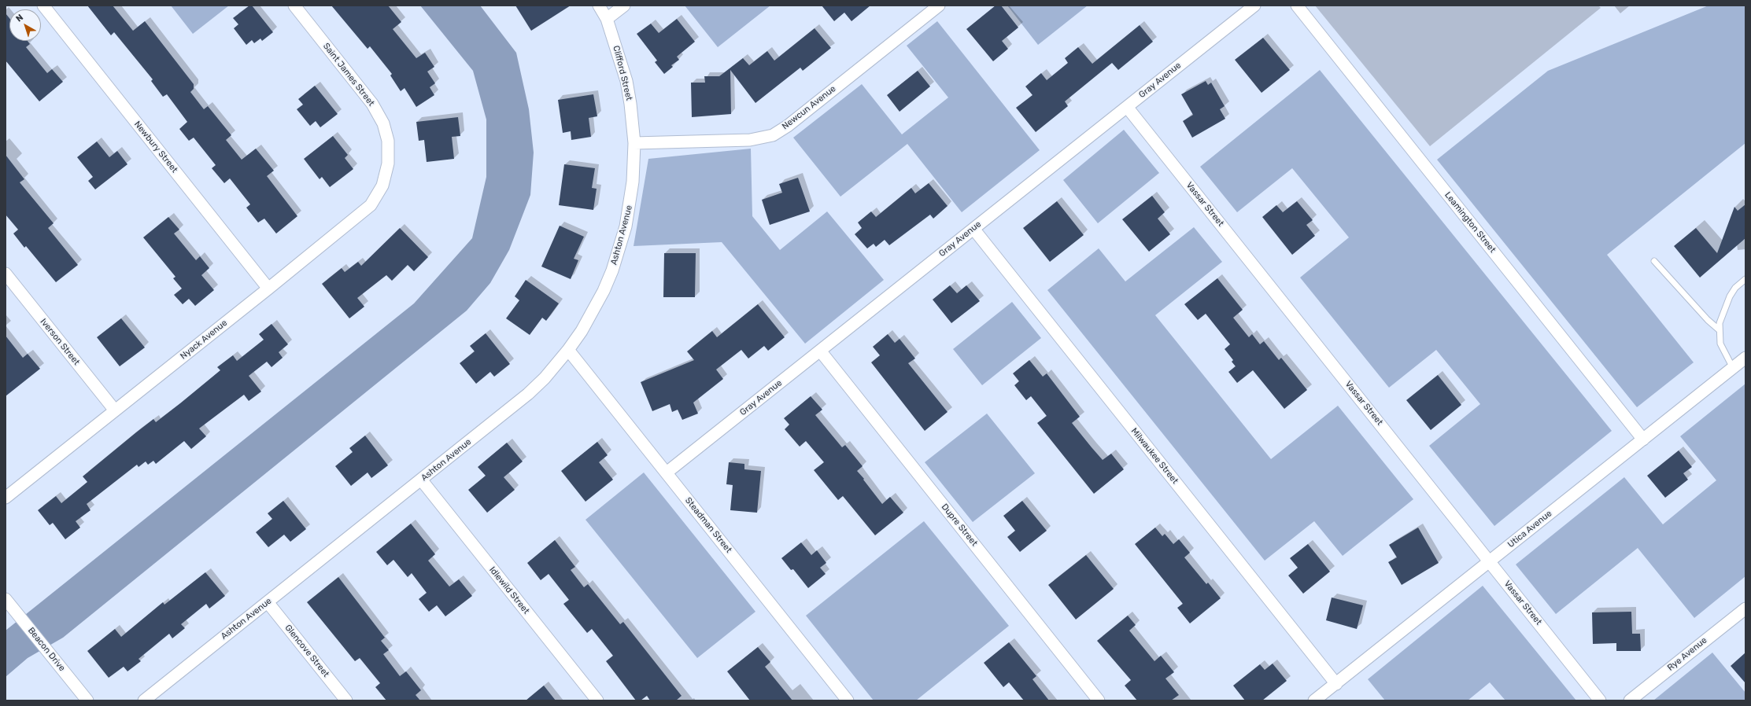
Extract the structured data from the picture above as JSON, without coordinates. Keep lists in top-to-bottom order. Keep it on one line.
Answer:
{"streets":{"street":["Clifford Street","Saint James Street","Gray Avenue","Newcun Avenue","Newbury Street","Vassar Street","Leamington Street","Ashton Avenue","Nyack Avenue","Iverson Street","Milwaukee Street","Steadman Street","Dupre Street","Utica Avenue","Idlewild Street","Beacon Drive","Glencove Street","Rye Avenue"]},"crossings":[["Clifford Street","Newcun Avenue"],["Clifford Street","Ashton Avenue"],["Saint James Street","Nyack Avenue"],["Gray Avenue","Vassar Street"],["Gray Avenue","Milwaukee Street"],["Gray Avenue","Steadman Street"],["Gray Avenue","Dupre Street"],["Newcun Avenue","Ashton Avenue"],["Newbury Street","Nyack Avenue"],["Vassar Street","Utica Avenue"],["Leamington Street","Utica Avenue"],["Ashton Avenue","Steadman Street"],["Ashton Avenue","Idlewild Street"],["Ashton Avenue","Glencove Street"],["Nyack Avenue","Iverson Street"],["Milwaukee Street","Utica Avenue"]],"north":"top left"}
